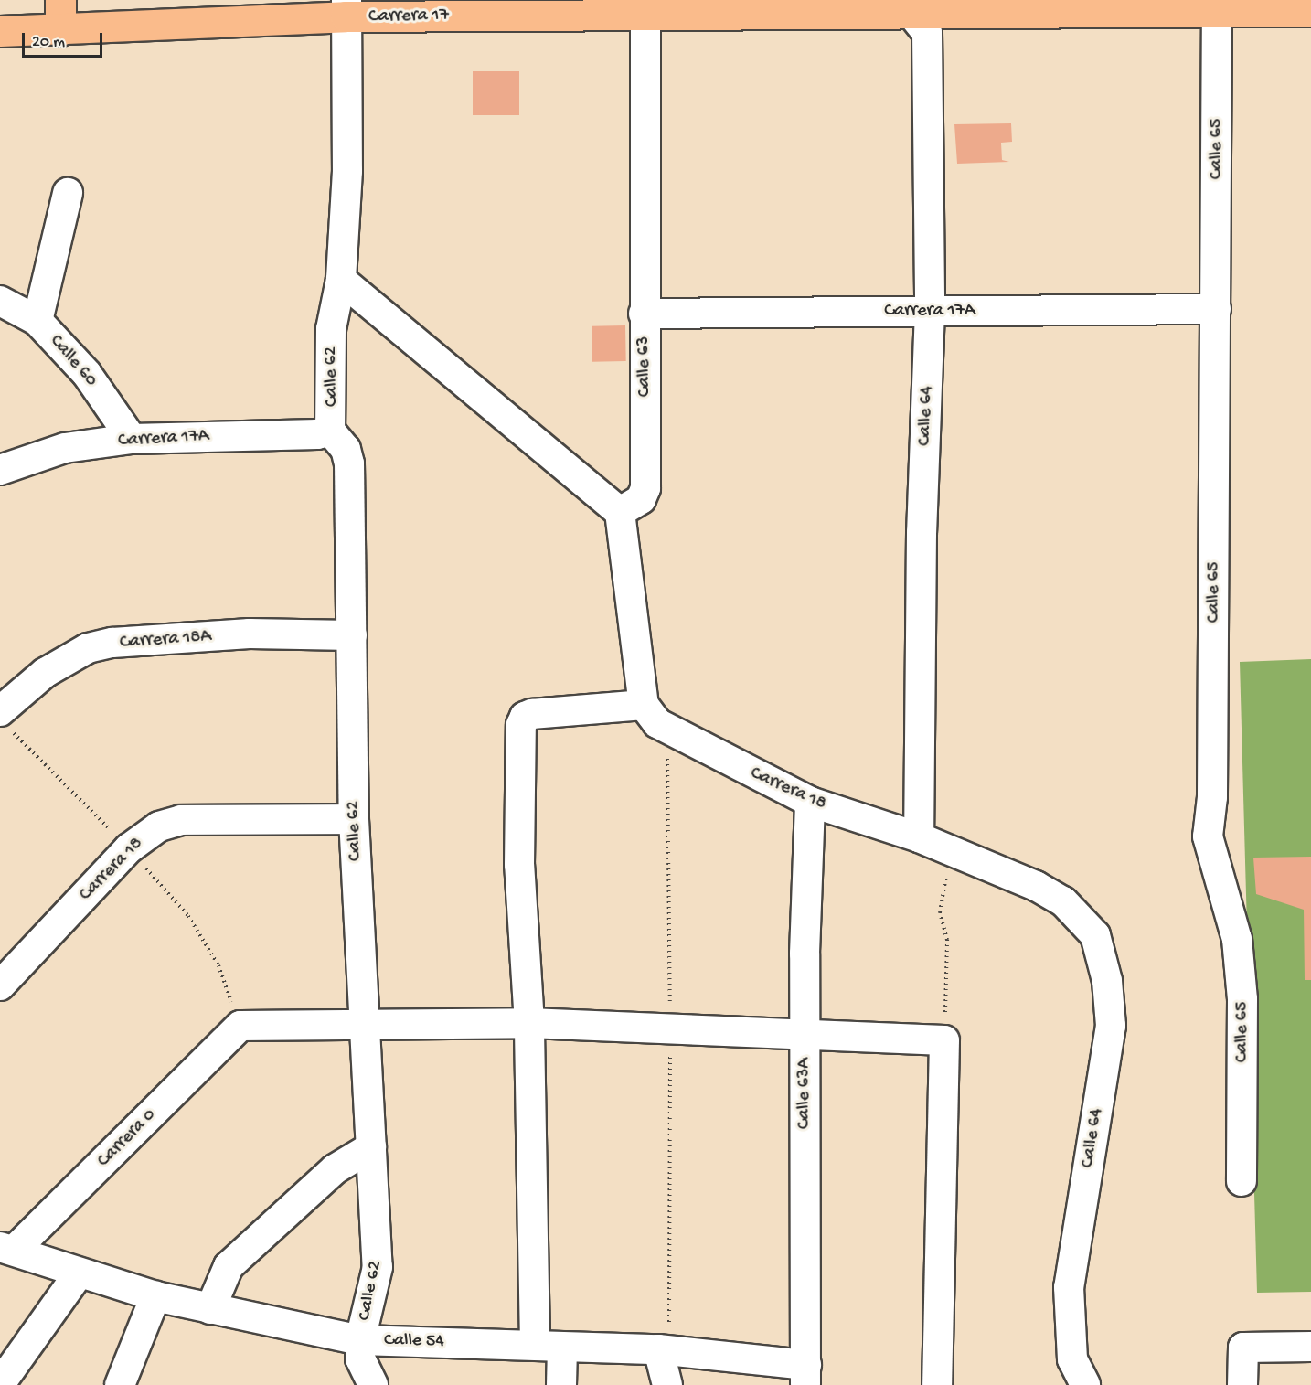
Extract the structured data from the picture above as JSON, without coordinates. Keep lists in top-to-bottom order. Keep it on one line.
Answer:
{"streets":{"main road":["Carrera 17"],"street":["Calle 65","Carrera 17A","Calle 60","Calle 63","Calle 62","Calle 64","Carrera 18A","Carrera 18","Calle 63A","Carrera 0","Calle 54"]},"crossings":[["Carrera 17","Calle 65"],["Carrera 17","Calle 63"],["Carrera 17","Calle 62"],["Carrera 17","Calle 64"],["Calle 65","Carrera 17A"],["Carrera 17A","Calle 60"],["Carrera 17A","Calle 63"],["Carrera 17A","Calle 62"],["Carrera 17A","Calle 64"],["Calle 62","Carrera 18A"],["Calle 62","Carrera 18"],["Calle 62","Carrera 0"],["Calle 62","Calle 54"],["Calle 64","Carrera 18"],["Carrera 18","Calle 63A"],["Calle 63A","Calle 54"],["Carrera 0","Calle 54"]],"scale_bar":"20 m"}
